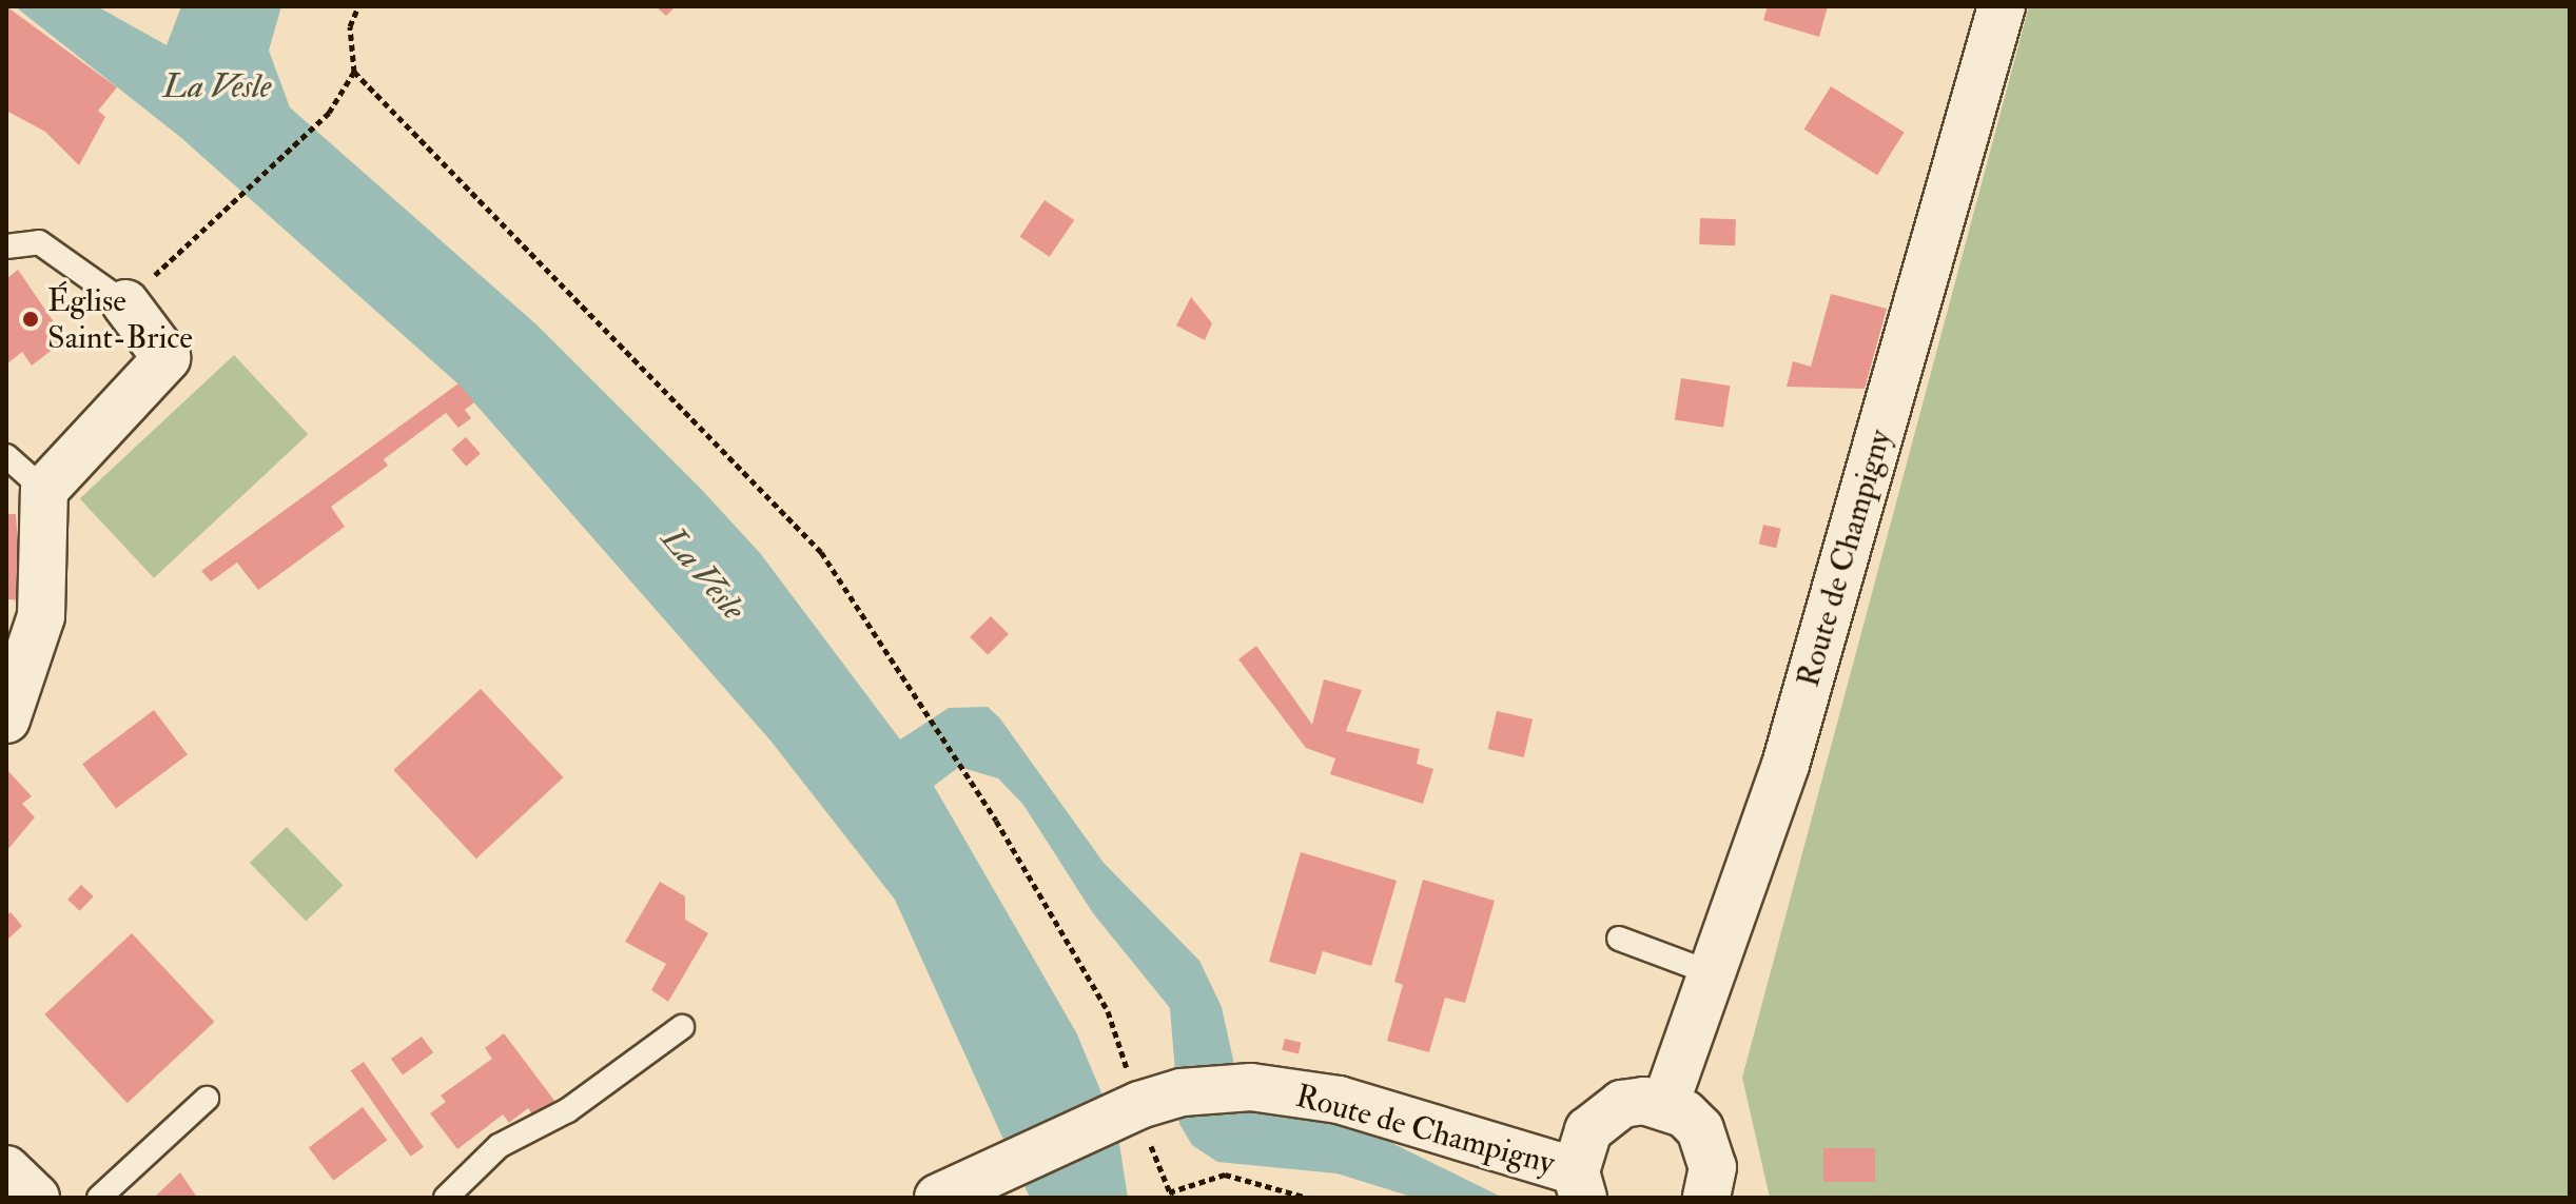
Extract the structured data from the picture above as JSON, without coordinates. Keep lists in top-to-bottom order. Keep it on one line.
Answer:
{"streets":{"street":["Route de Champigny"]},"water":["La Vesle"],"places":["Église Saint-Brice"]}
